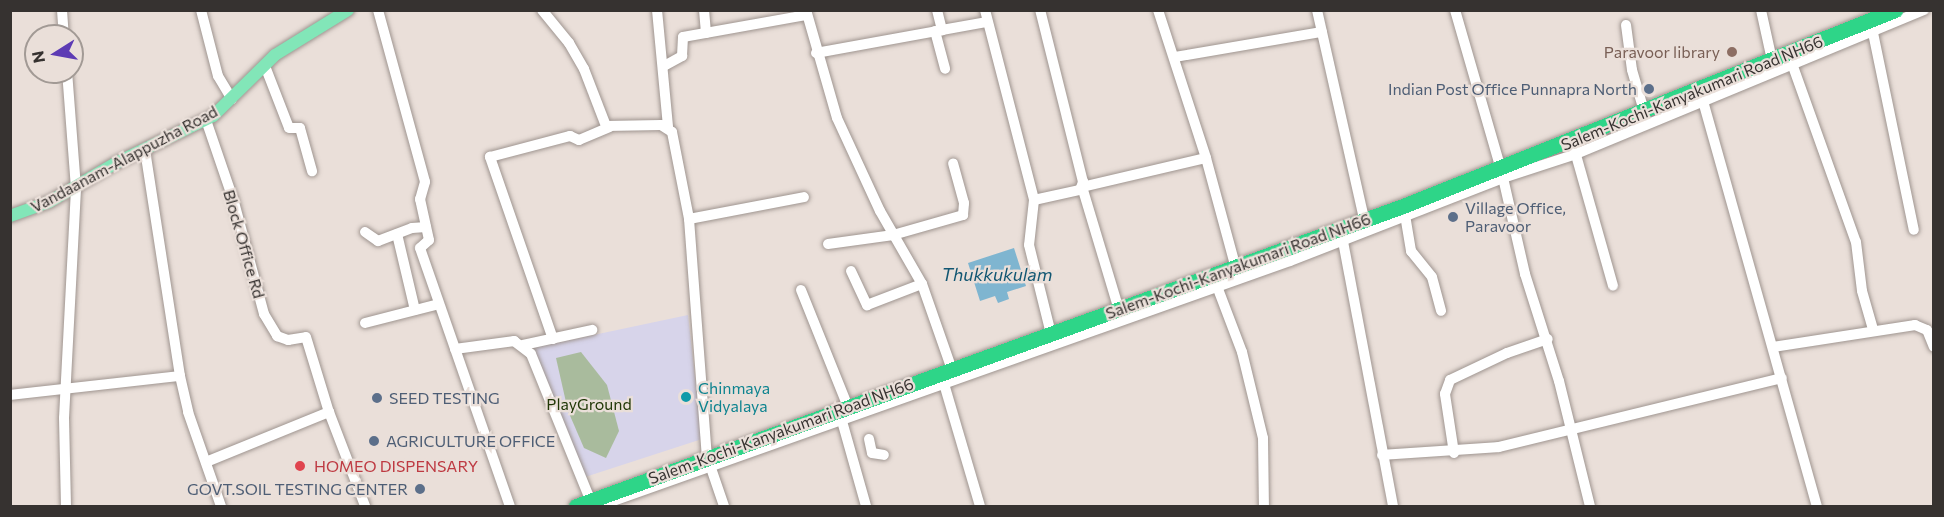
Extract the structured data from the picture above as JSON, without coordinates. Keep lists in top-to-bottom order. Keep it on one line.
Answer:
{"streets":{"highway":["Salem-Kochi-Kanyakumari Road NH66"],"main road":["Vandaanam-Alappuzha Road"],"street":["Block Office Rd"]},"crossings":[["Vandaanam-Alappuzha Road","Block Office Rd"]],"water":["Thukkukulam"],"parks":["PlayGround"],"places":["Paravoor library","Indian Post Office Punnapra North","Village Office, Paravoor","Chinmaya Vidyalaya","SEED TESTING","AGRICULTURE OFFICE","HOMEO DISPENSARY","GOVT.SOIL TESTING CENTER"],"north":"left"}
